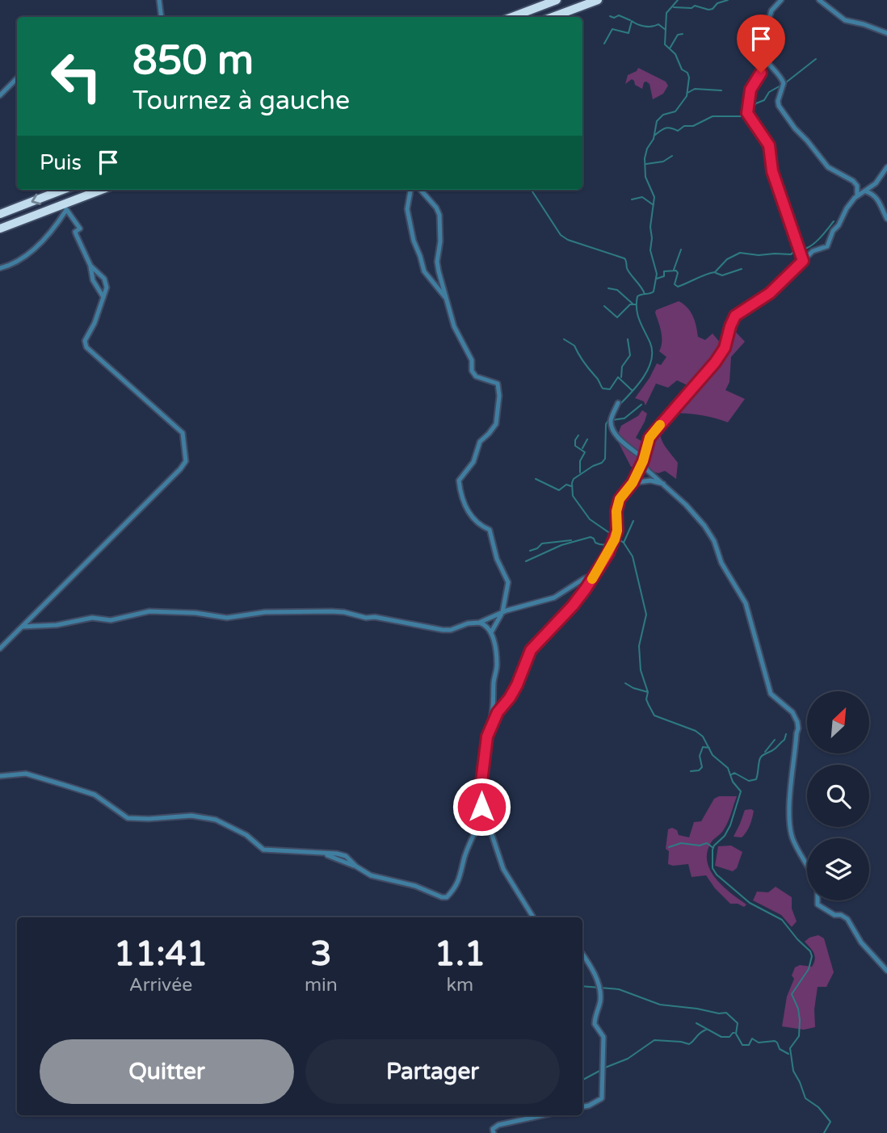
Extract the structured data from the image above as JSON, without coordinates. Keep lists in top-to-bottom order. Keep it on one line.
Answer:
{"north":"top right","page":{"turn":["850 m","Tournez à gauche"],"then":"Puis","eta":["11:41","Arrivée","3","min","1.1","km"],"buttons":["Quitter","Partager"]}}
